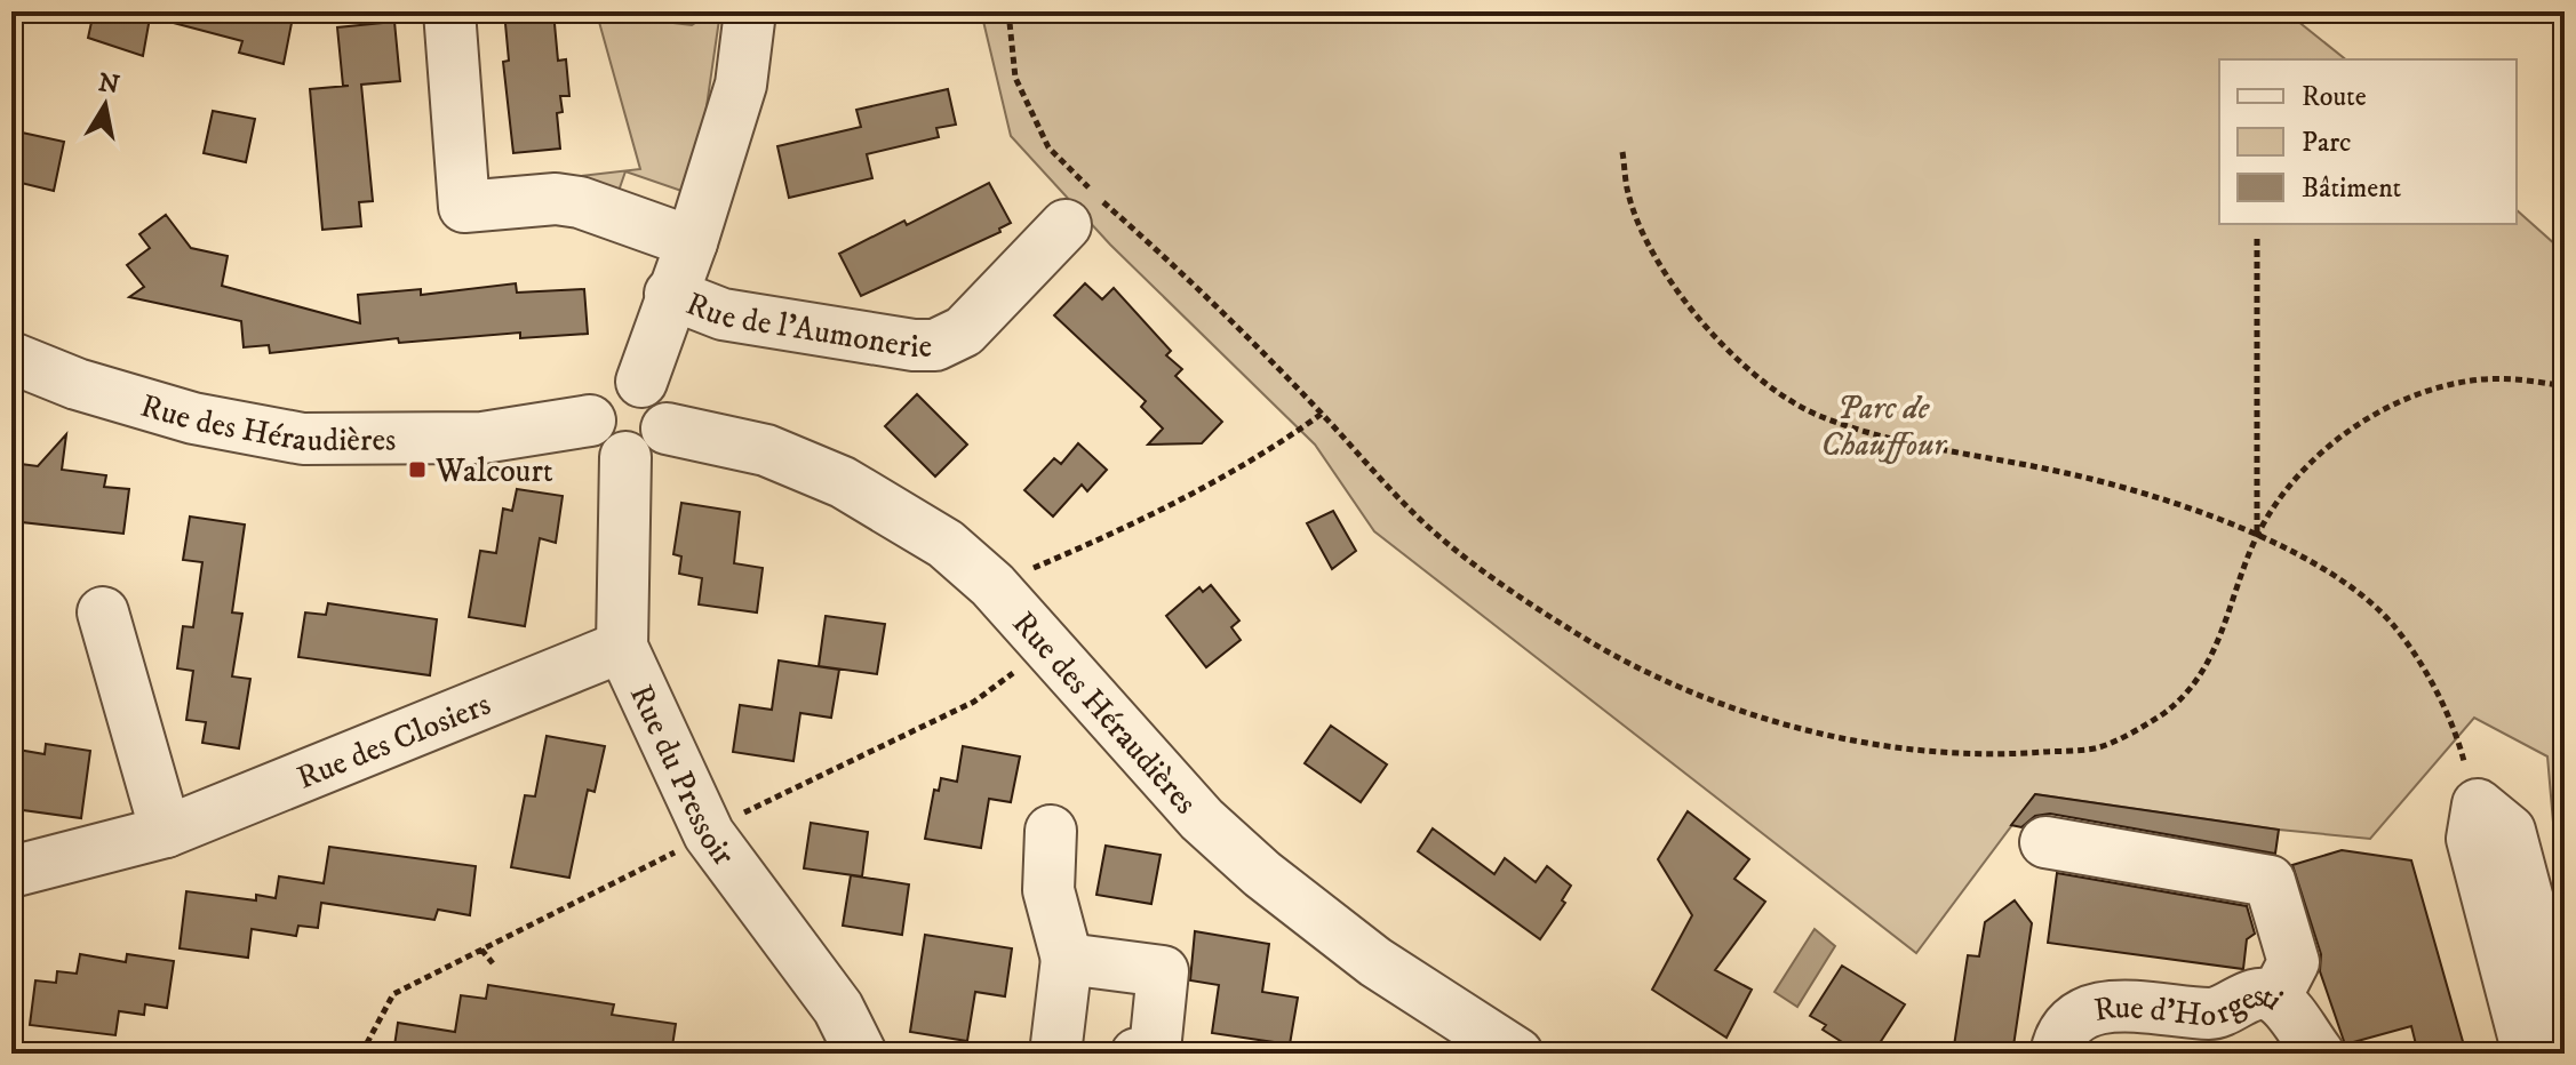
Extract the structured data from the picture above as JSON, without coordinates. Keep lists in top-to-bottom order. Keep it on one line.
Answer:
{"streets":{"street":["Rue de l’Aumonerie","Rue des Héraudières","Rue des Closiers","Rue du Pressoir","Rue d'Horgesti"]},"crossings":[["Rue des Héraudières","Rue du Pressoir"],["Rue des Closiers","Rue du Pressoir"]],"parks":["Parc de Chauffour"],"places":{"transit":["Walcourt"]},"legend":["Route","Parc","Bâtiment"],"north":"top"}
